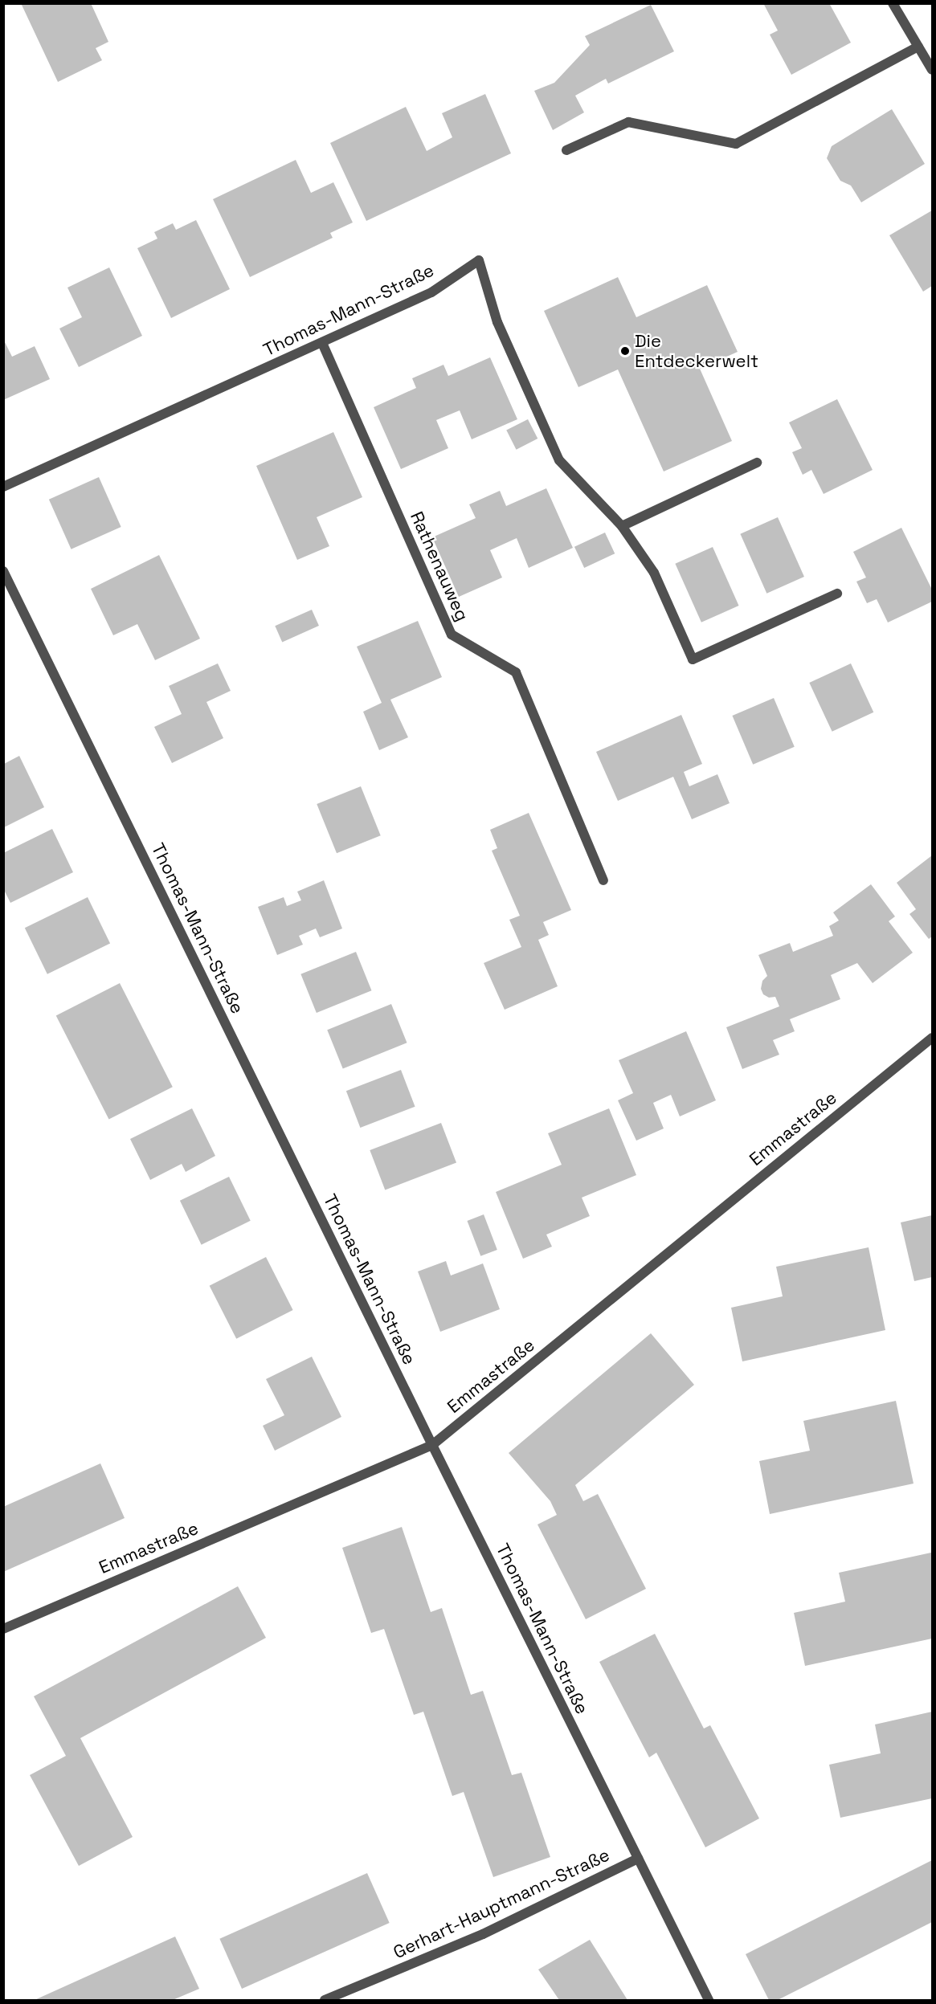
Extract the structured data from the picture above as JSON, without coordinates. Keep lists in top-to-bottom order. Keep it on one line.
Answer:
{"streets":{"street":["Thomas-Mann-Straße","Rathenauweg","Emmastraße","Gerhart-Hauptmann-Straße"]},"crossings":[["Thomas-Mann-Straße","Rathenauweg"],["Thomas-Mann-Straße","Emmastraße"],["Thomas-Mann-Straße","Gerhart-Hauptmann-Straße"]],"places":["Die Entdeckerwelt"]}
